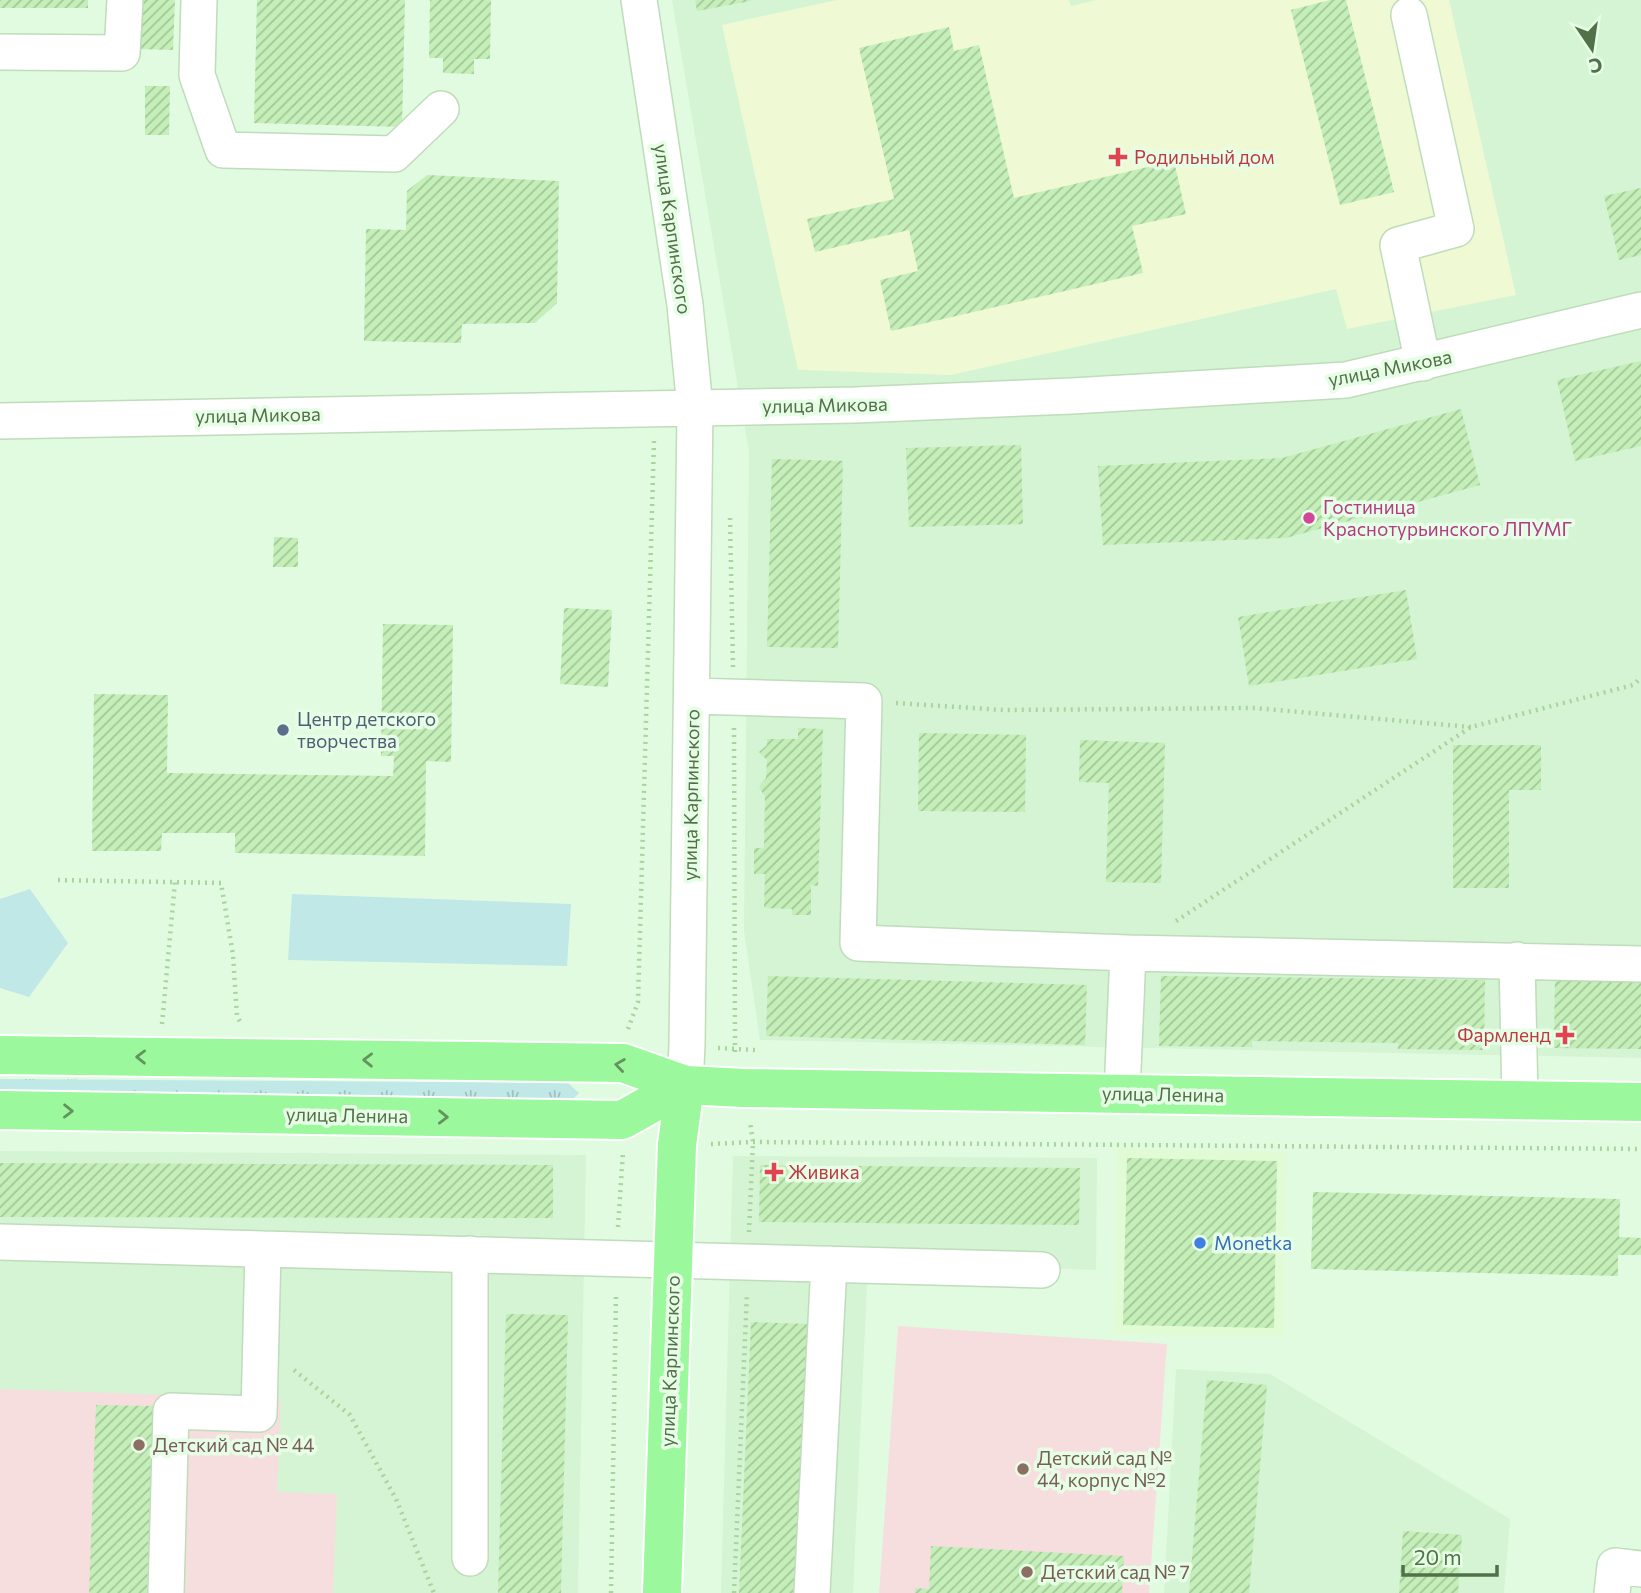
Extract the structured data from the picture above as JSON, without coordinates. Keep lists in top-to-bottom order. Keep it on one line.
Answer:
{"streets":{"main road":["улица Карпинского","улица Ленина"],"street":["улица Микова"]},"crossings":[["улица Карпинского","улица Микова"],["улица Карпинского","улица Ленина"]],"places":{"health":["Родильный дом","Фармленд","Живика"],"other":["Гостиница Краснотурьинского ЛПУМГ","Центр детского творчества","Monetka","Детский сад № 44","Детский сад № 44, корпус №2","Детский сад № 7"]},"scale_bar":"20 m","north":"bottom"}
